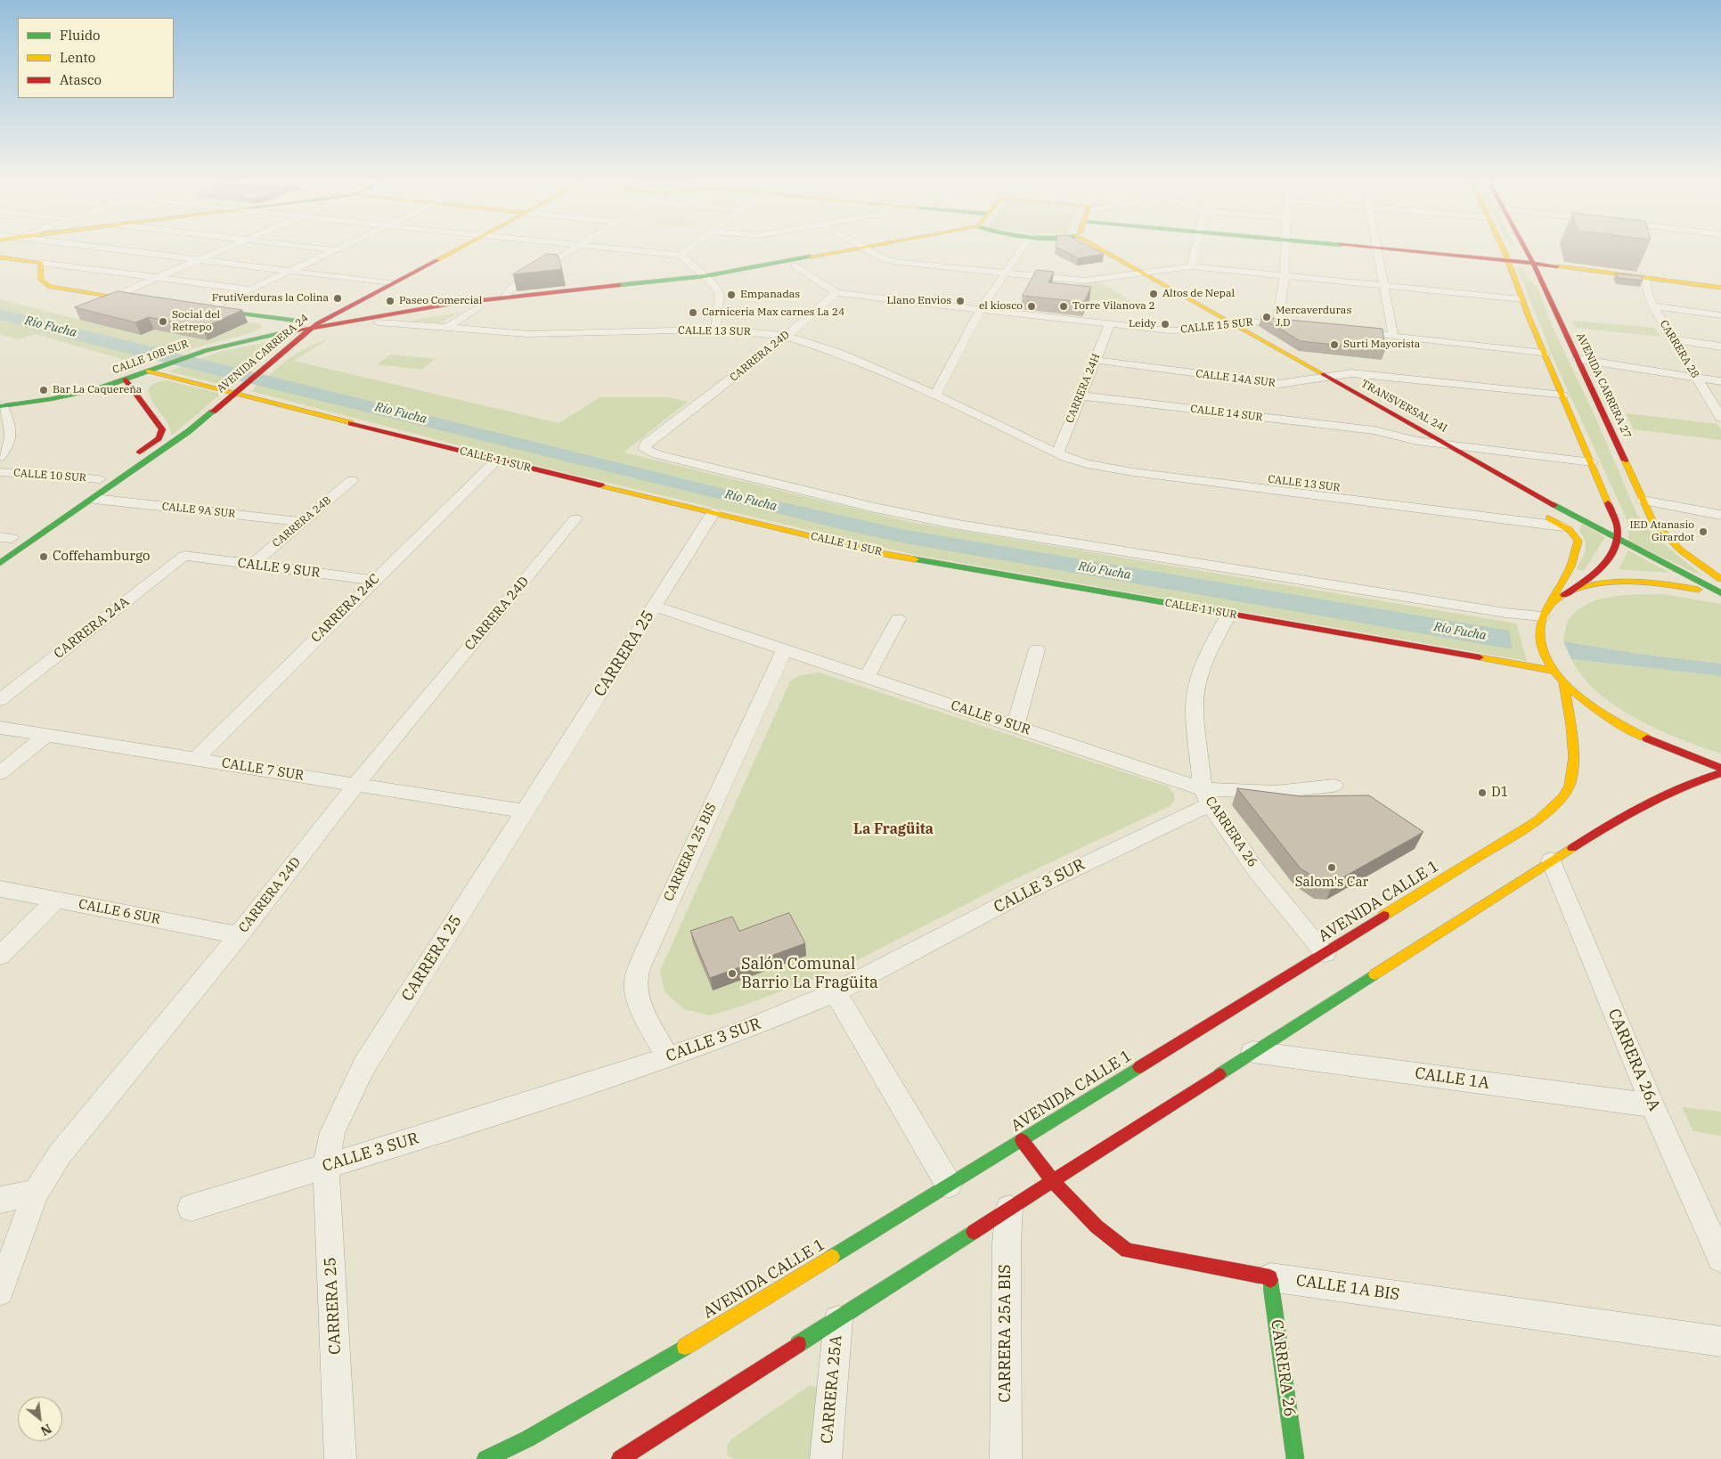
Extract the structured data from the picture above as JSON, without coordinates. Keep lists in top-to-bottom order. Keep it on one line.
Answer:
{"streets":{"street":["CALLE 15 SUR","CALLE 13 SUR","CARRERA 28","AVENIDA CARRERA 24","CARRERA 24D","CALLE 10B SUR","CALLE 14A SUR","AVENIDA CARRERA 27","CARRERA 24H","TRANSVERSAL 24I","CALLE 14 SUR","CALLE 11 SUR","CALLE 10 SUR","CALLE 9A SUR","CARRERA 24B","CALLE 9 SUR","CARRERA 24C","CARRERA 24A","CARRERA 25","CALLE 7 SUR","CARRERA 26","CARRERA 25 BIS","CALLE 3 SUR","AVENIDA CALLE 1","CALLE 6 SUR","CARRERA 26A","CALLE 1A","CALLE 1A BIS","CARRERA 25A BIS","CARRERA 25A"]},"crossings":[["CALLE 15 SUR","CARRERA 24D"],["CALLE 15 SUR","CARRERA 24H"],["CALLE 15 SUR","TRANSVERSAL 24I"],["CALLE 13 SUR","CARRERA 24D"],["CALLE 13 SUR","CARRERA 24H"],["CALLE 13 SUR","TRANSVERSAL 24I"],["AVENIDA CARRERA 24","CALLE 10B SUR"],["AVENIDA CARRERA 24","CALLE 11 SUR"],["AVENIDA CARRERA 24","CALLE 10 SUR"],["AVENIDA CARRERA 24","CALLE 9A SUR"],["CARRERA 24D","CALLE 7 SUR"],["CARRERA 24D","CALLE 6 SUR"],["CALLE 10B SUR","CALLE 11 SUR"],["CALLE 14A SUR","CARRERA 24H"],["CALLE 14A SUR","TRANSVERSAL 24I"],["CARRERA 24H","CALLE 14 SUR"],["TRANSVERSAL 24I","CALLE 14 SUR"],["CALLE 11 SUR","CARRERA 24C"],["CALLE 11 SUR","CARRERA 25"],["CALLE 11 SUR","CARRERA 26"],["CALLE 9A SUR","CARRERA 24B"],["CARRERA 24B","CALLE 9 SUR"],["CALLE 9 SUR","CARRERA 24C"],["CALLE 9 SUR","CARRERA 24A"],["CALLE 9 SUR","CARRERA 25"],["CALLE 9 SUR","CARRERA 26"],["CALLE 9 SUR","CARRERA 25 BIS"],["CALLE 9 SUR","CALLE 3 SUR"],["CARRERA 24C","CALLE 7 SUR"],["CARRERA 25","CALLE 7 SUR"],["CARRERA 25","CALLE 3 SUR"],["CARRERA 26","CALLE 3 SUR"],["CARRERA 26","AVENIDA CALLE 1"],["CARRERA 26","CALLE 1A BIS"],["CARRERA 25 BIS","CALLE 3 SUR"],["AVENIDA CALLE 1","CALLE 1A BIS"],["CARRERA 26A","CALLE 1A"]],"districts":["La Fragüita"],"water":["Río Fucha"],"places":["Altos de Nepal","Empanadas","FrutiVerduras la Colina","Paseo Comercial","Llano Envios","el kiosco","Torre Vilanova 2","Carniceria Max carnes La 24","Mercaverduras J.D","Social del Retrepo","Leidy","Surti Mayorista","Bar La Caquereña","IED Atanasio Girardot","Coffehamburgo","D1","Salom's Car","Salón Comunal Barrio La Fragüita"],"legend":["Fluido","Lento","Atasco"],"north":"bottom right"}
